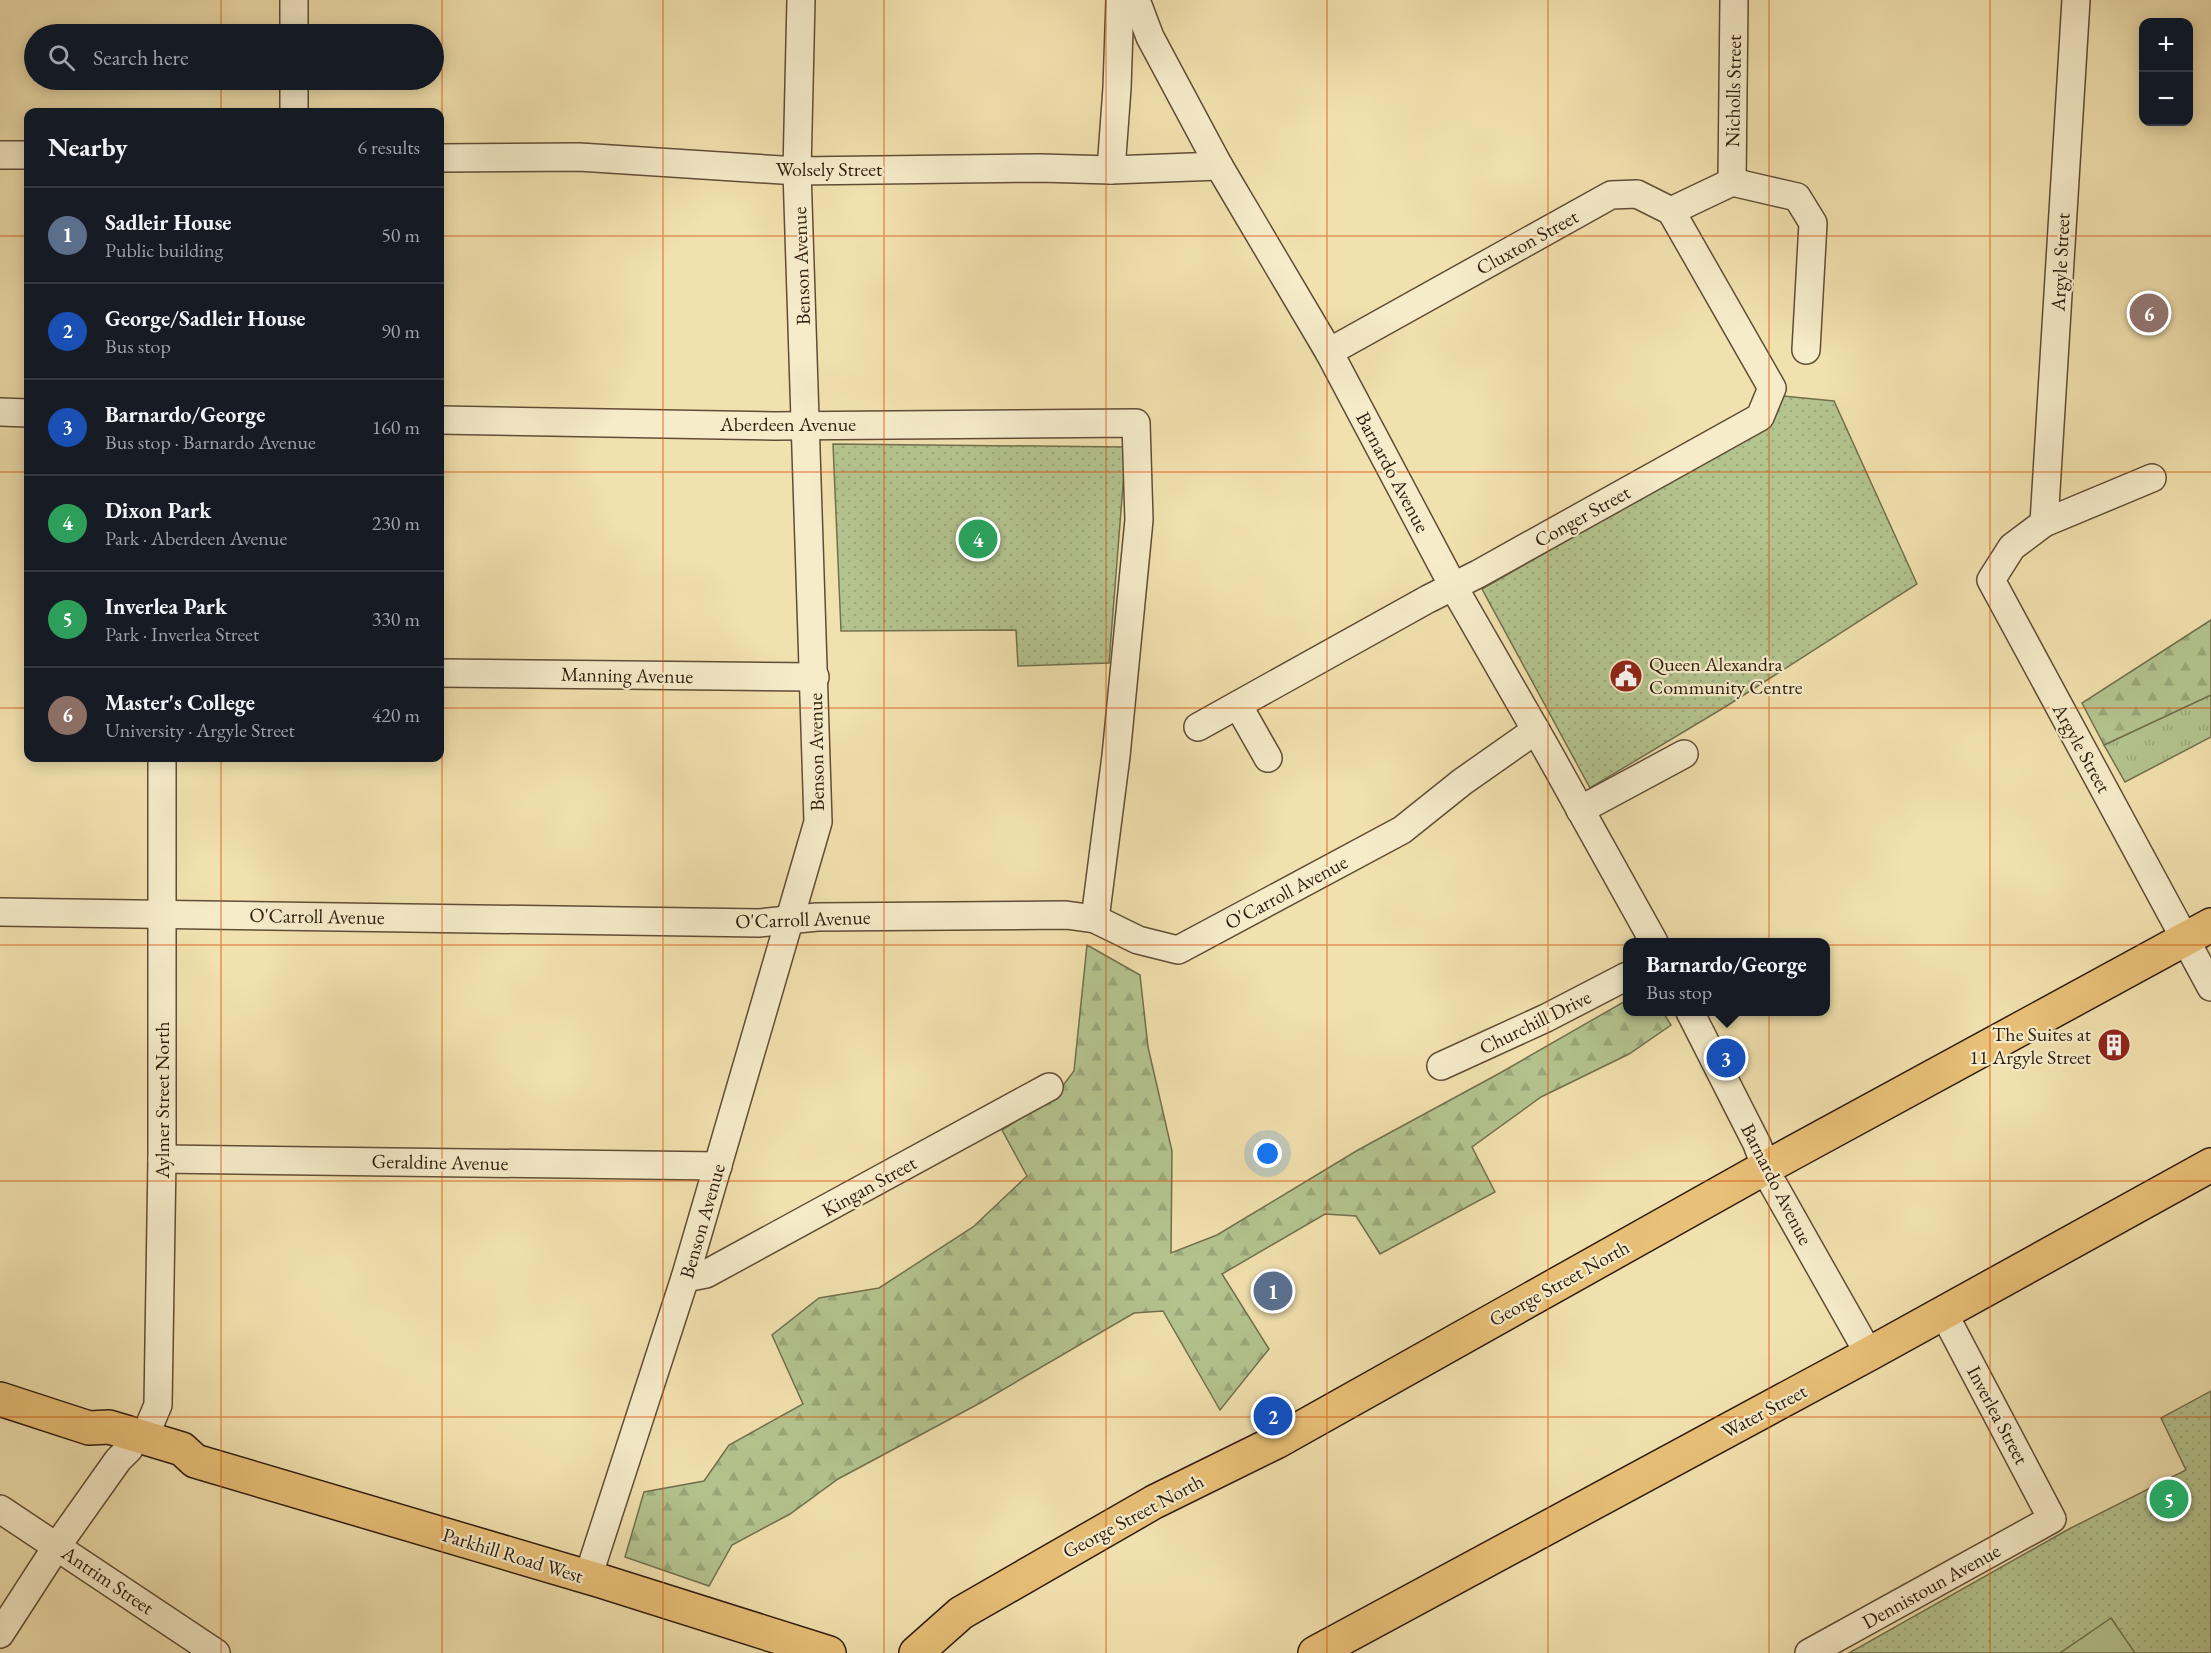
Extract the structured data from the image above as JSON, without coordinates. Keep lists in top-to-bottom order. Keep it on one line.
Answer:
{"streets":{"main road":["George Street North","Water Street","Parkhill Road West"],"street":["Nicholls Street","Wolsely Street","Cluxton Street","Argyle Street","Benson Avenue","Aberdeen Avenue","Barnardo Avenue","Conger Street","Manning Avenue","O'Carroll Avenue","Churchill Drive","Aylmer Street North","Geraldine Avenue","Kingan Street","Inverlea Street","Antrim Street","Dennistoun Avenue"]},"crossings":[["Wolsely Street","Benson Avenue"],["Wolsely Street","Barnardo Avenue"],["Cluxton Street","Barnardo Avenue"],["Cluxton Street","Conger Street"],["Argyle Street","George Street North"],["Benson Avenue","Aberdeen Avenue"],["Benson Avenue","Manning Avenue"],["Benson Avenue","O'Carroll Avenue"],["Benson Avenue","Geraldine Avenue"],["Benson Avenue","Kingan Street"],["Benson Avenue","Parkhill Road West"],["Aberdeen Avenue","O'Carroll Avenue"],["Barnardo Avenue","Conger Street"],["Barnardo Avenue","O'Carroll Avenue"],["Barnardo Avenue","George Street North"],["Barnardo Avenue","Water Street"],["O'Carroll Avenue","Aylmer Street North"],["Aylmer Street North","Geraldine Avenue"],["Aylmer Street North","Parkhill Road West"],["Aylmer Street North","Antrim Street"],["Water Street","Inverlea Street"],["Inverlea Street","Dennistoun Avenue"]],"places":{"public building":["Queen Alexandra Community Centre"],"building":["The Suites at 11 Argyle Street"]},"page":{"map_buttons":["+","−"],"search":"Search here","heading":["Nearby","6 results"],"list":[{"mark":"1","name":"Sadleir House","note":"Public building","value":"50 m"},{"mark":"2","name":"George/Sadleir House","note":"Bus stop","value":"90 m"},{"mark":"3","name":"Barnardo/George","note":"Bus stop · Barnardo Avenue","value":"160 m"},{"mark":"4","name":"Dixon Park","note":"Park · Aberdeen Avenue","value":"230 m"},{"mark":"5","name":"Inverlea Park","note":"Park · Inverlea Street","value":"330 m"},{"mark":"6","name":"Master's College","note":"University · Argyle Street","value":"420 m"}],"pins":["6","4","3","1","2","5"],"popup":["Barnardo/George","Bus stop"]}}
